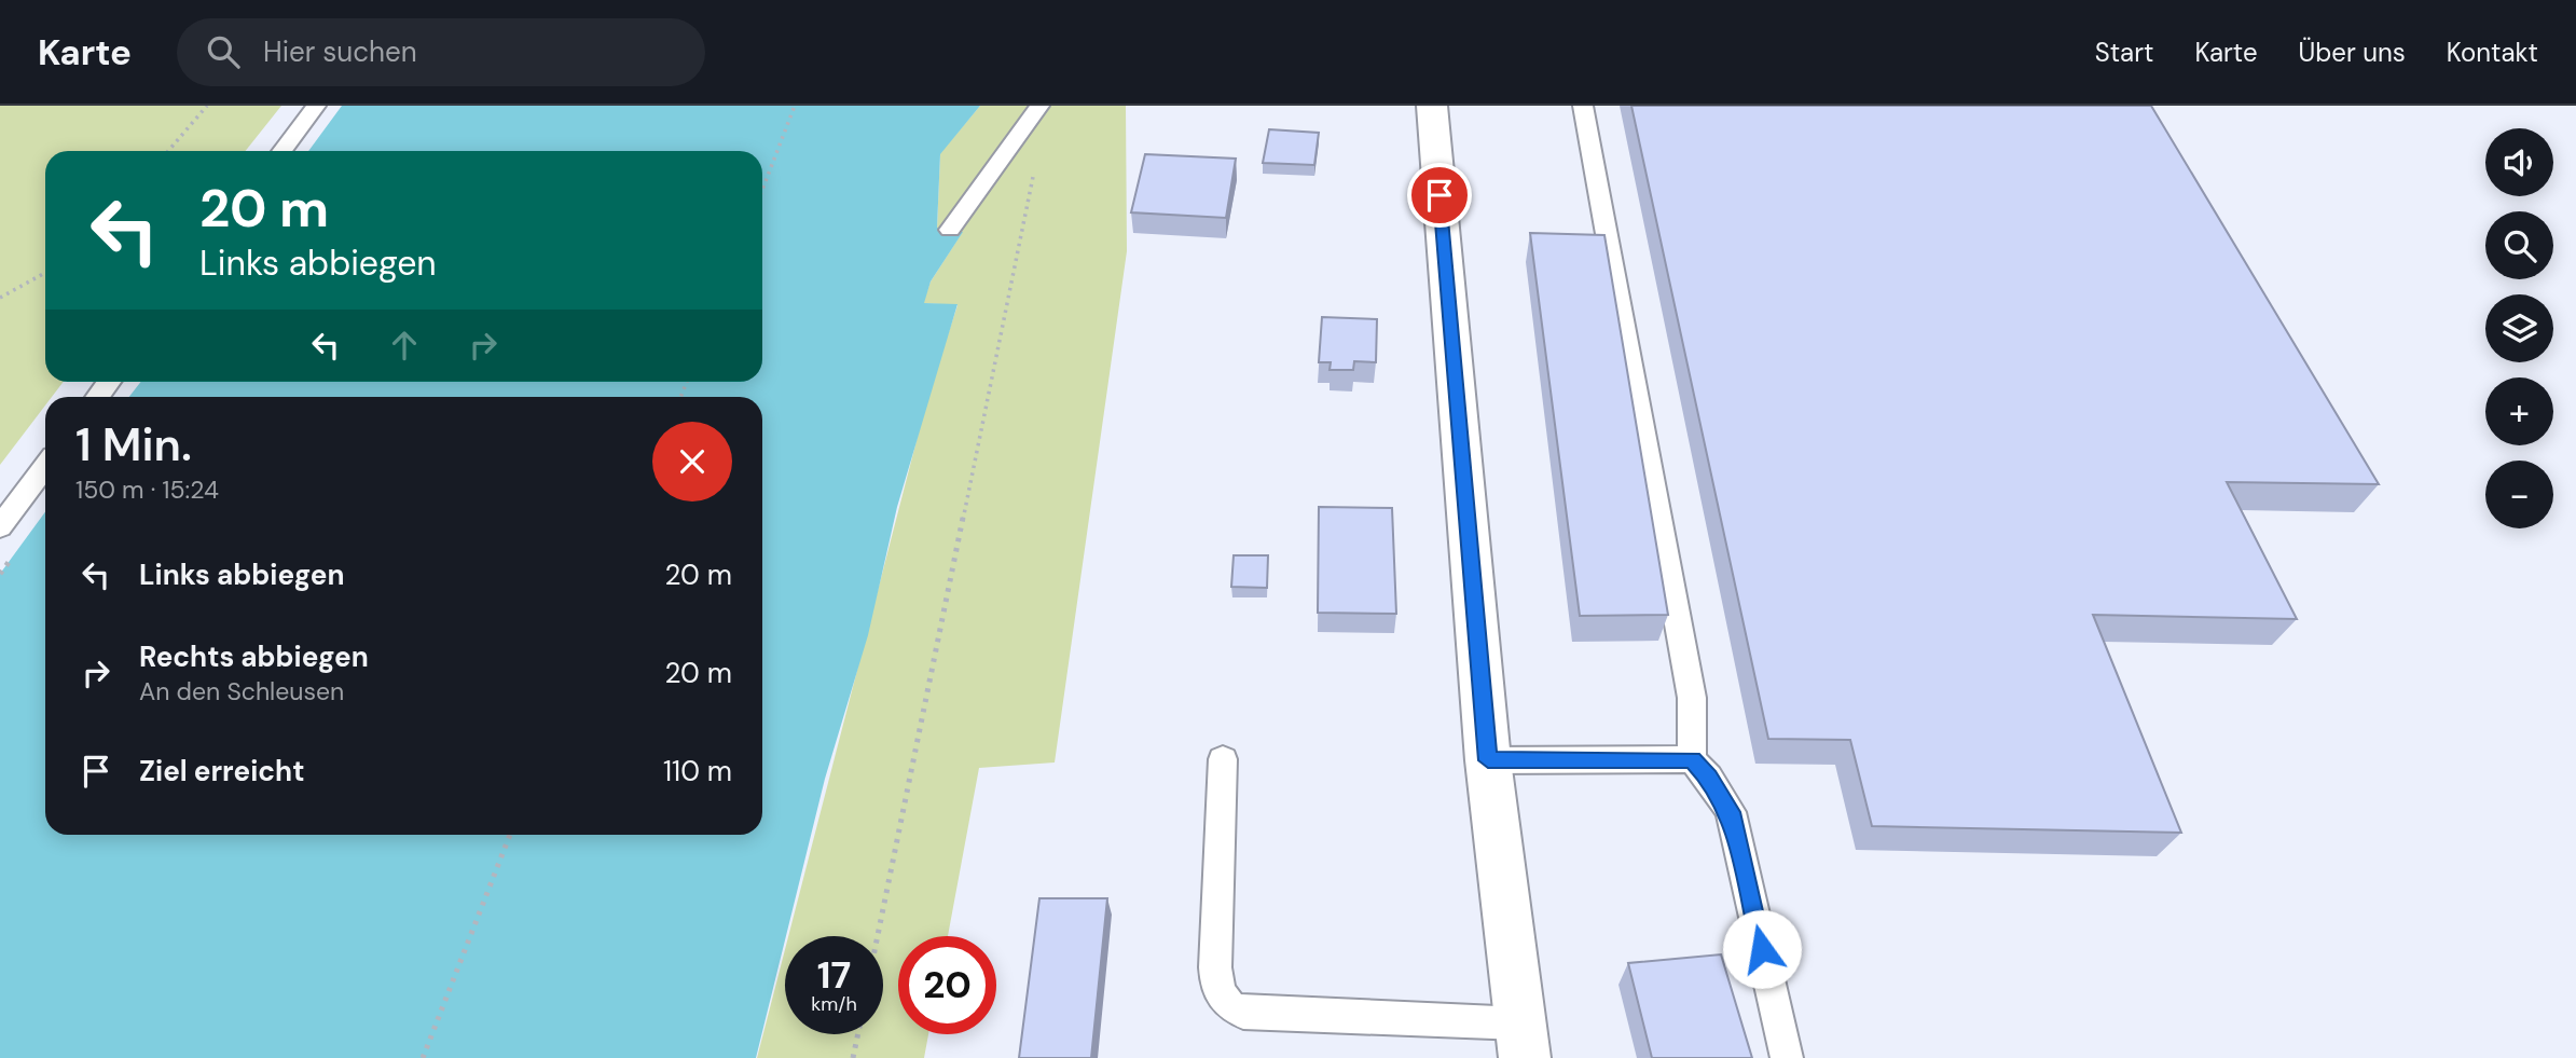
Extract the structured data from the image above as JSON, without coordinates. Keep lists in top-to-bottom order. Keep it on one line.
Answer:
{"page":{"header":"Karte","search":"Hier suchen","nav":["Start","Karte","Über uns","Kontakt"],"map_buttons":["+","−"],"turn":["20 m","Links abbiegen"],"heading":["1 Min.","150 m · 15:24"],"list":[{"name":"Links abbiegen","value":"20 m"},{"name":"Rechts abbiegen","note":"An den Schleusen","value":"20 m"},{"name":"Ziel erreicht","value":"110 m"}],"speed":"17 km/h","limit":"20"}}
